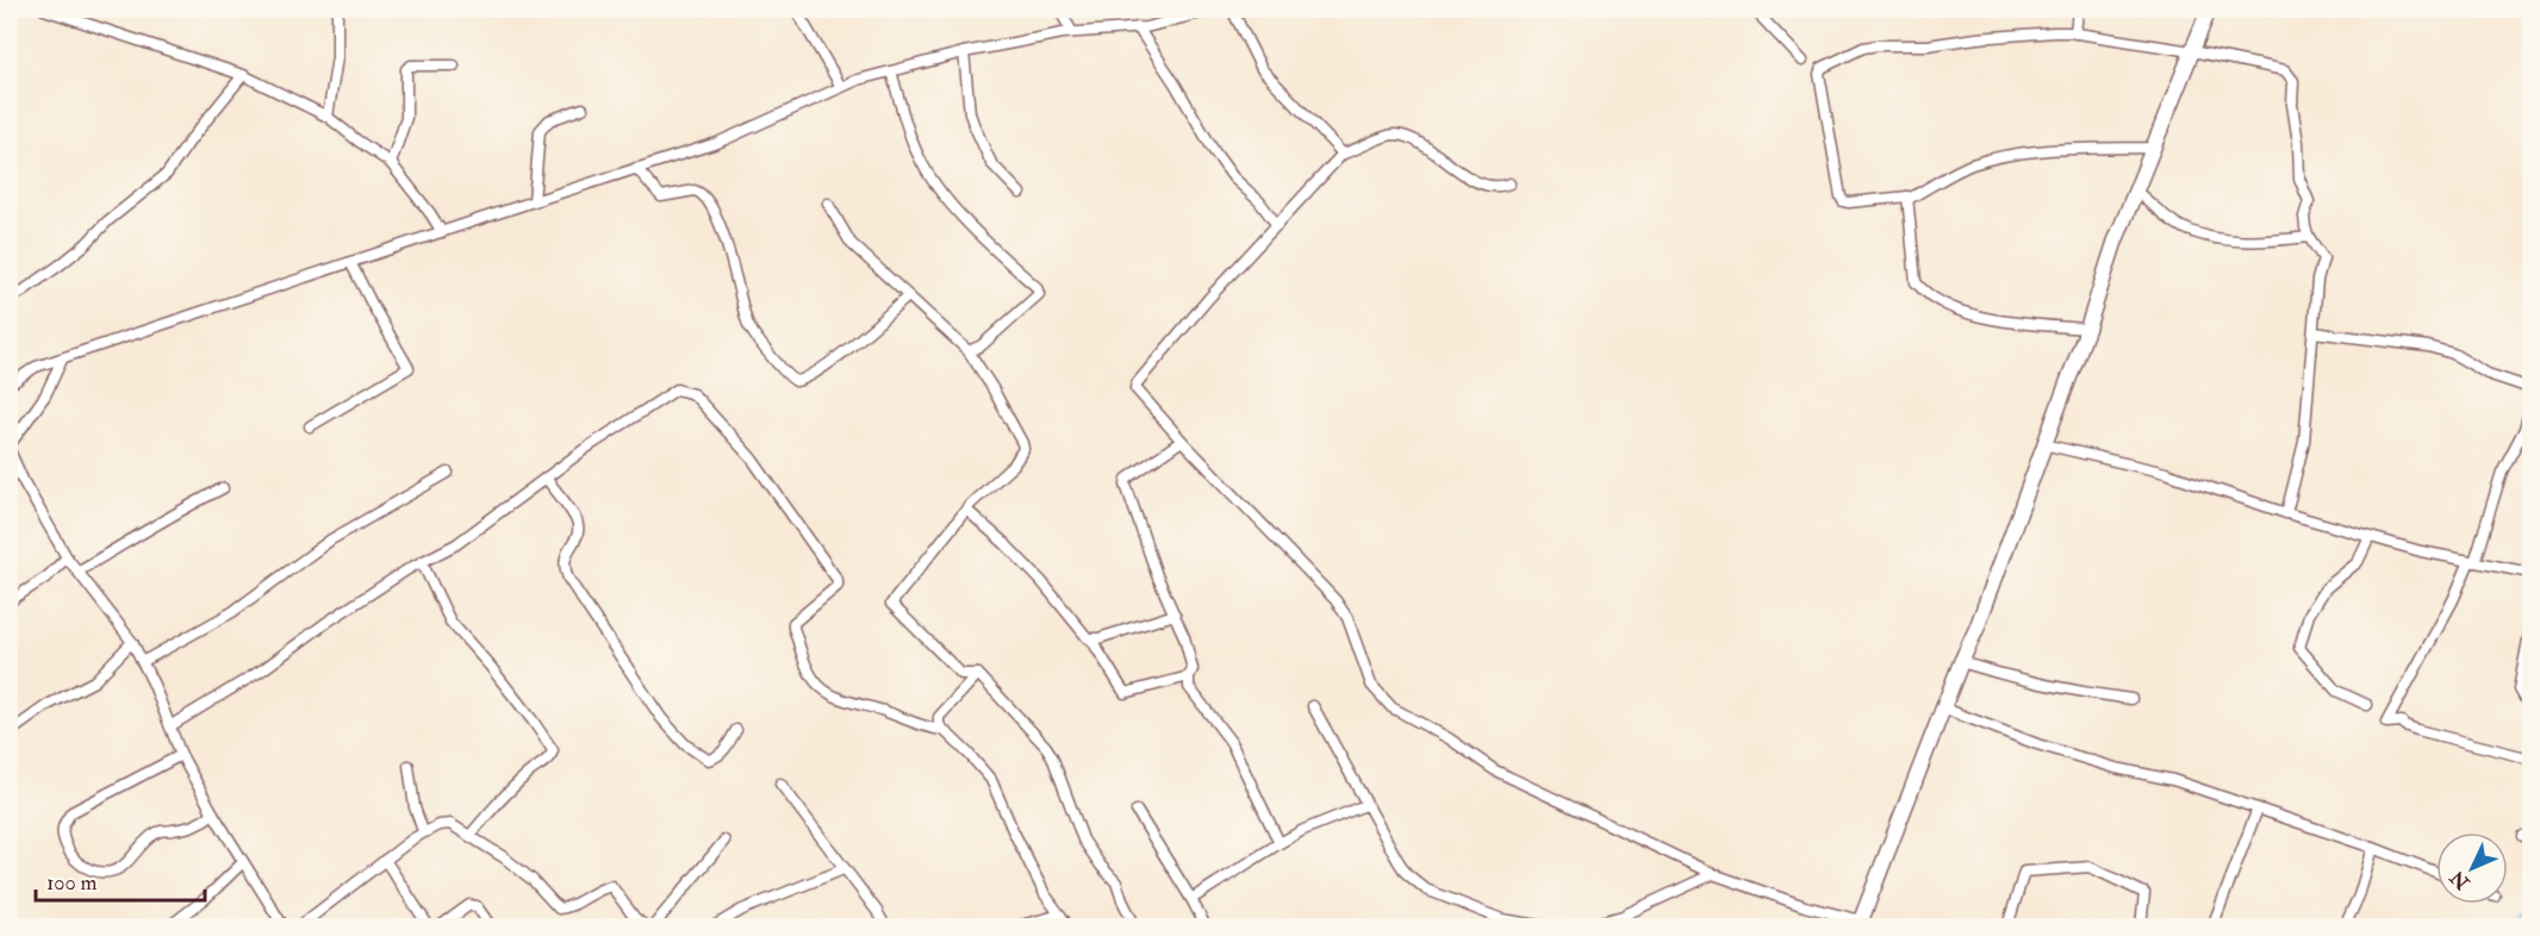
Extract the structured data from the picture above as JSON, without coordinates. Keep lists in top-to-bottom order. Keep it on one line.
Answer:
{"scale_bar":"100 m","north":"bottom left"}
